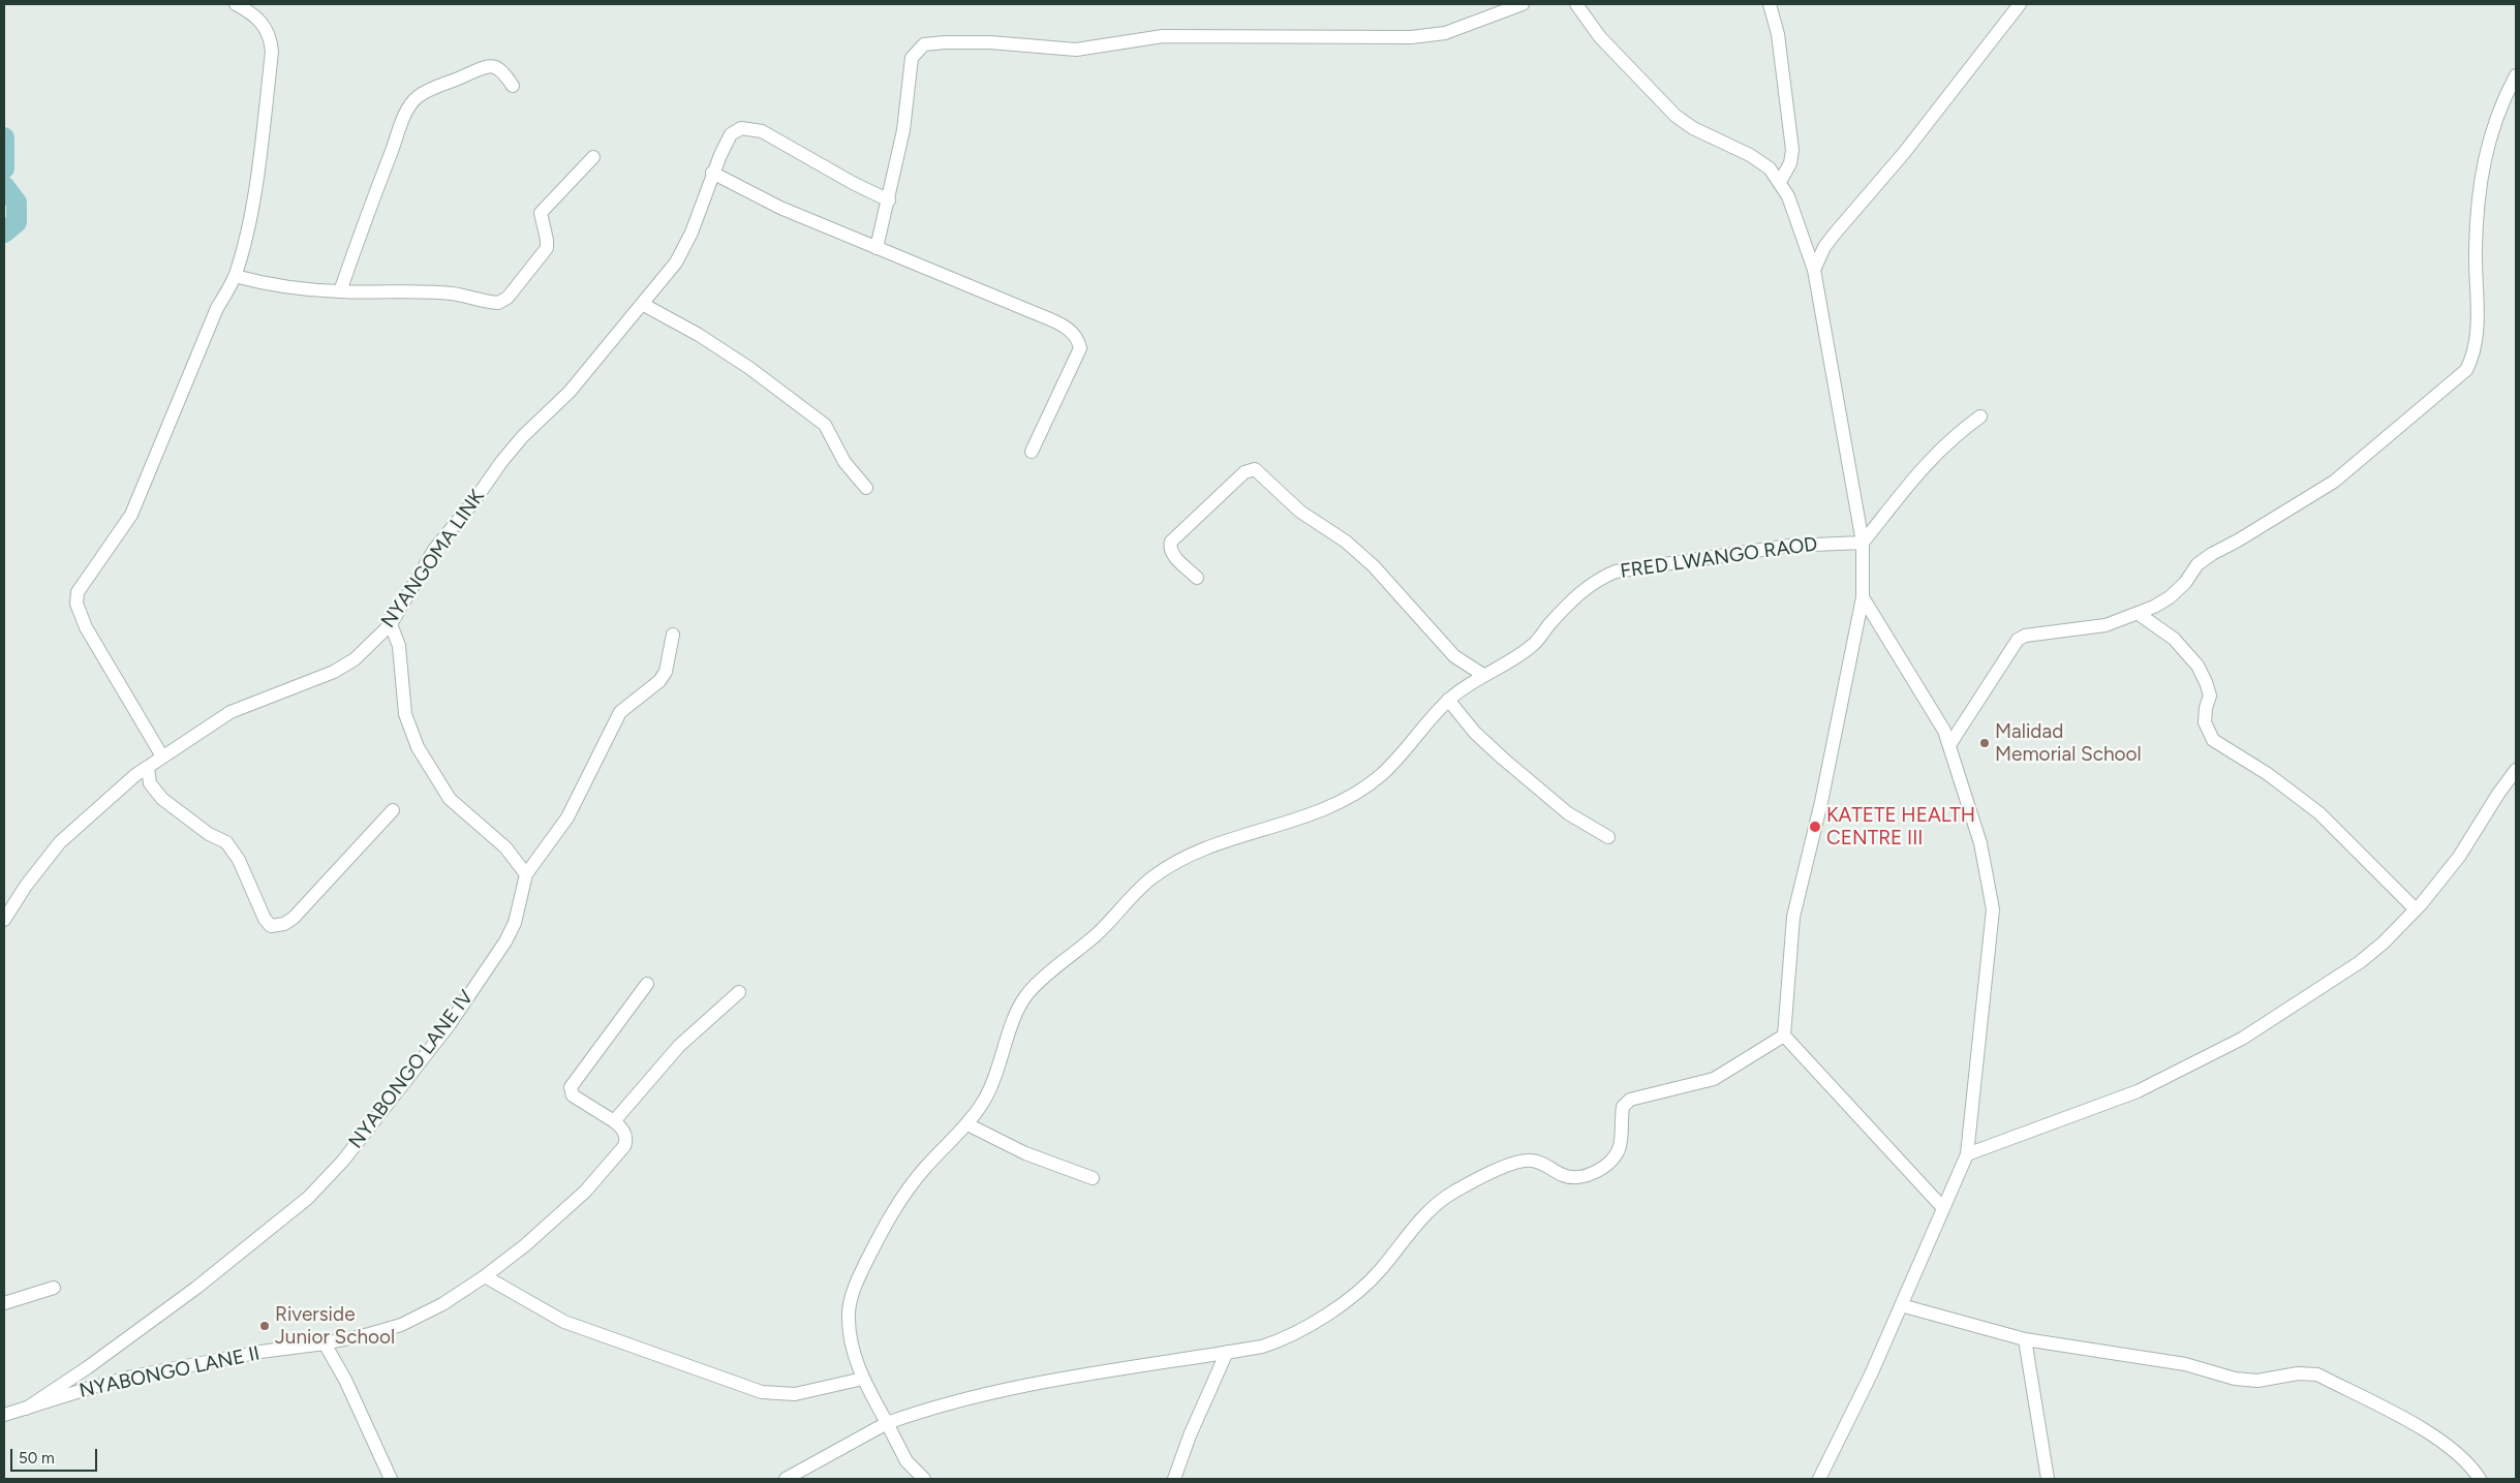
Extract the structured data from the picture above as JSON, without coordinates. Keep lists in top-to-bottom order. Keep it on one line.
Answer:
{"streets":{"street":["FRED LWANGO RAOD","NYANGOMA LINK","NYABONGO LANE IV","NYABONGO LANE II"]},"crossings":[["NYABONGO LANE IV","NYABONGO LANE II"]],"places":["Malidad Memorial School","KATETE HEALTH CENTRE III","Riverside Junior School"],"scale_bar":"50 m"}
